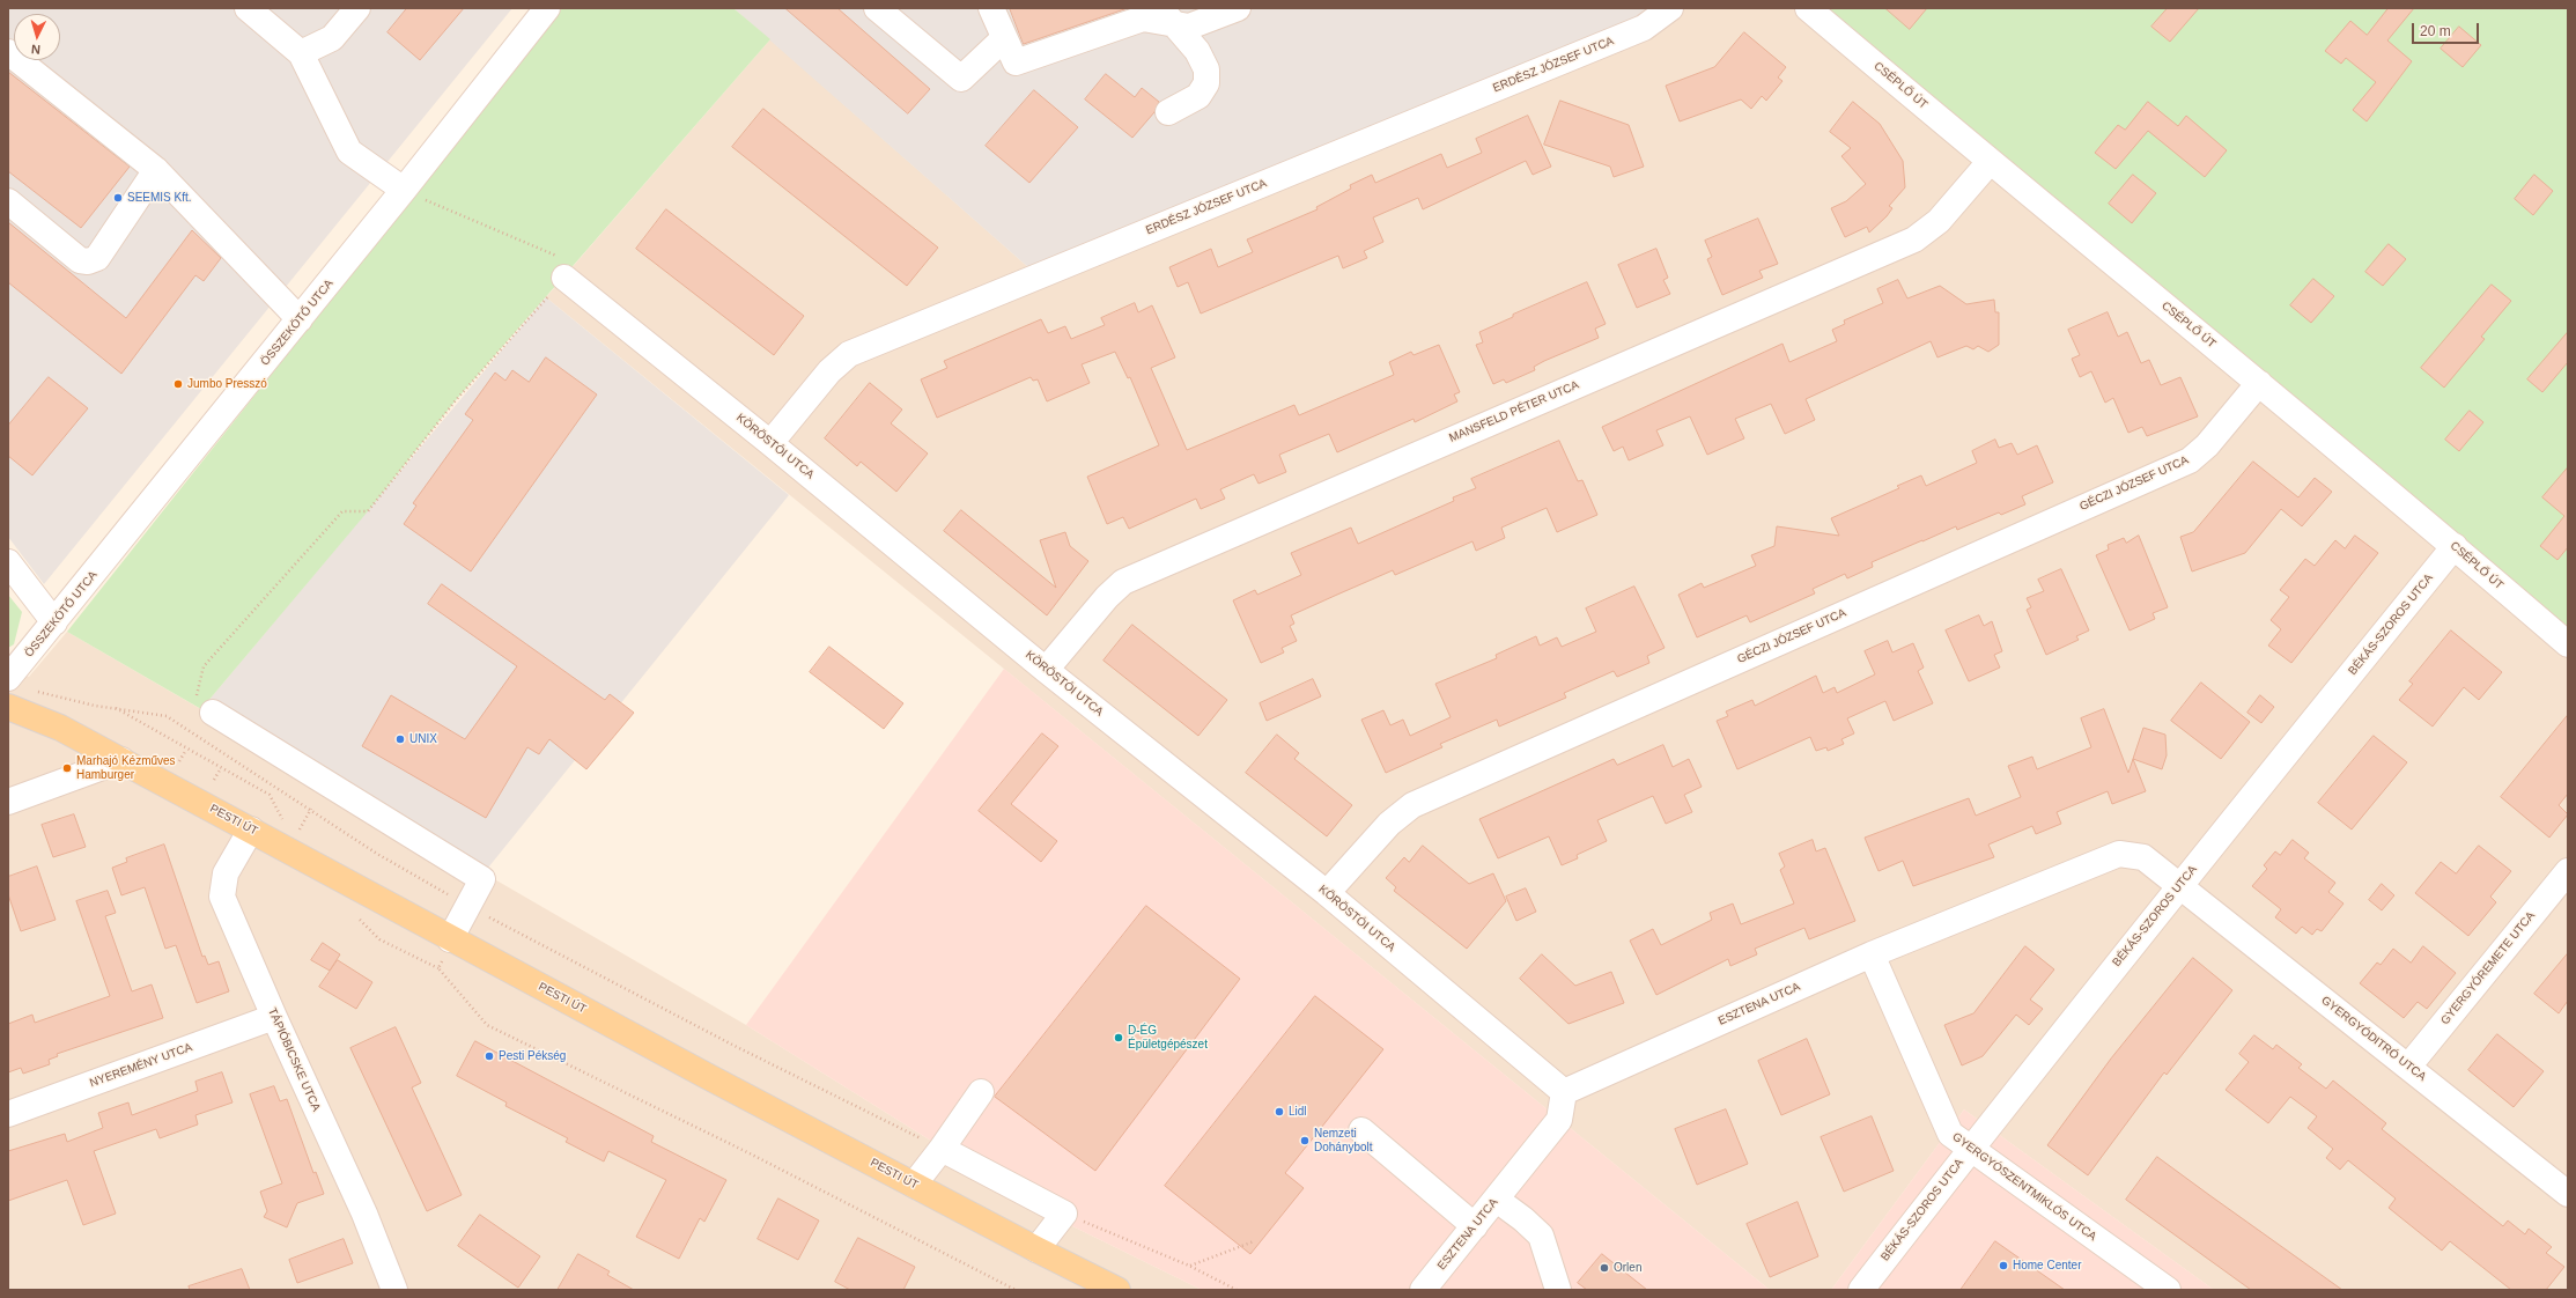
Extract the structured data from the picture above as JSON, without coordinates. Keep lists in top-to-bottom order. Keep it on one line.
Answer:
{"streets":{"main road":["PESTI ÚT"],"street":["ERDÉSZ JÓZSEF UTCA","CSÉPLŐ ÚT","ÖSSZEKÖTŐ UTCA","MANSFELD PÉTER UTCA","KÖRÖSTÓI UTCA","GÉCZI JÓZSEF UTCA","BÉKÁS-SZOROS UTCA","GYERGYÓREMETE UTCA","ESZTENA UTCA","GYERGYÓDITRÓ UTCA","TÁPIÓBICSKE UTCA","NYEREMÉNY UTCA","GYERGYÓSZENTMIKLÓS UTCA"]},"crossings":[["ERDÉSZ JÓZSEF UTCA","KÖRÖSTÓI UTCA"],["CSÉPLŐ ÚT","MANSFELD PÉTER UTCA"],["CSÉPLŐ ÚT","GÉCZI JÓZSEF UTCA"],["CSÉPLŐ ÚT","BÉKÁS-SZOROS UTCA"],["MANSFELD PÉTER UTCA","KÖRÖSTÓI UTCA"],["KÖRÖSTÓI UTCA","GÉCZI JÓZSEF UTCA"],["KÖRÖSTÓI UTCA","ESZTENA UTCA"],["BÉKÁS-SZOROS UTCA","ESZTENA UTCA"],["BÉKÁS-SZOROS UTCA","GYERGYÓDITRÓ UTCA"],["BÉKÁS-SZOROS UTCA","GYERGYÓSZENTMIKLÓS UTCA"],["PESTI ÚT","TÁPIÓBICSKE UTCA"],["GYERGYÓREMETE UTCA","GYERGYÓDITRÓ UTCA"],["ESZTENA UTCA","GYERGYÓDITRÓ UTCA"],["ESZTENA UTCA","GYERGYÓSZENTMIKLÓS UTCA"],["TÁPIÓBICSKE UTCA","NYEREMÉNY UTCA"]],"places":["SEEMIS Kft.","Jumbo Presszó","UNIX","Marhajó Kézműves Hamburger","D-ÉG Épületgépészet","Pesti Pékség","Lidl","Nemzeti Dohánybolt","Home Center","Orlen"],"scale_bar":"20 m","north":"bottom"}
